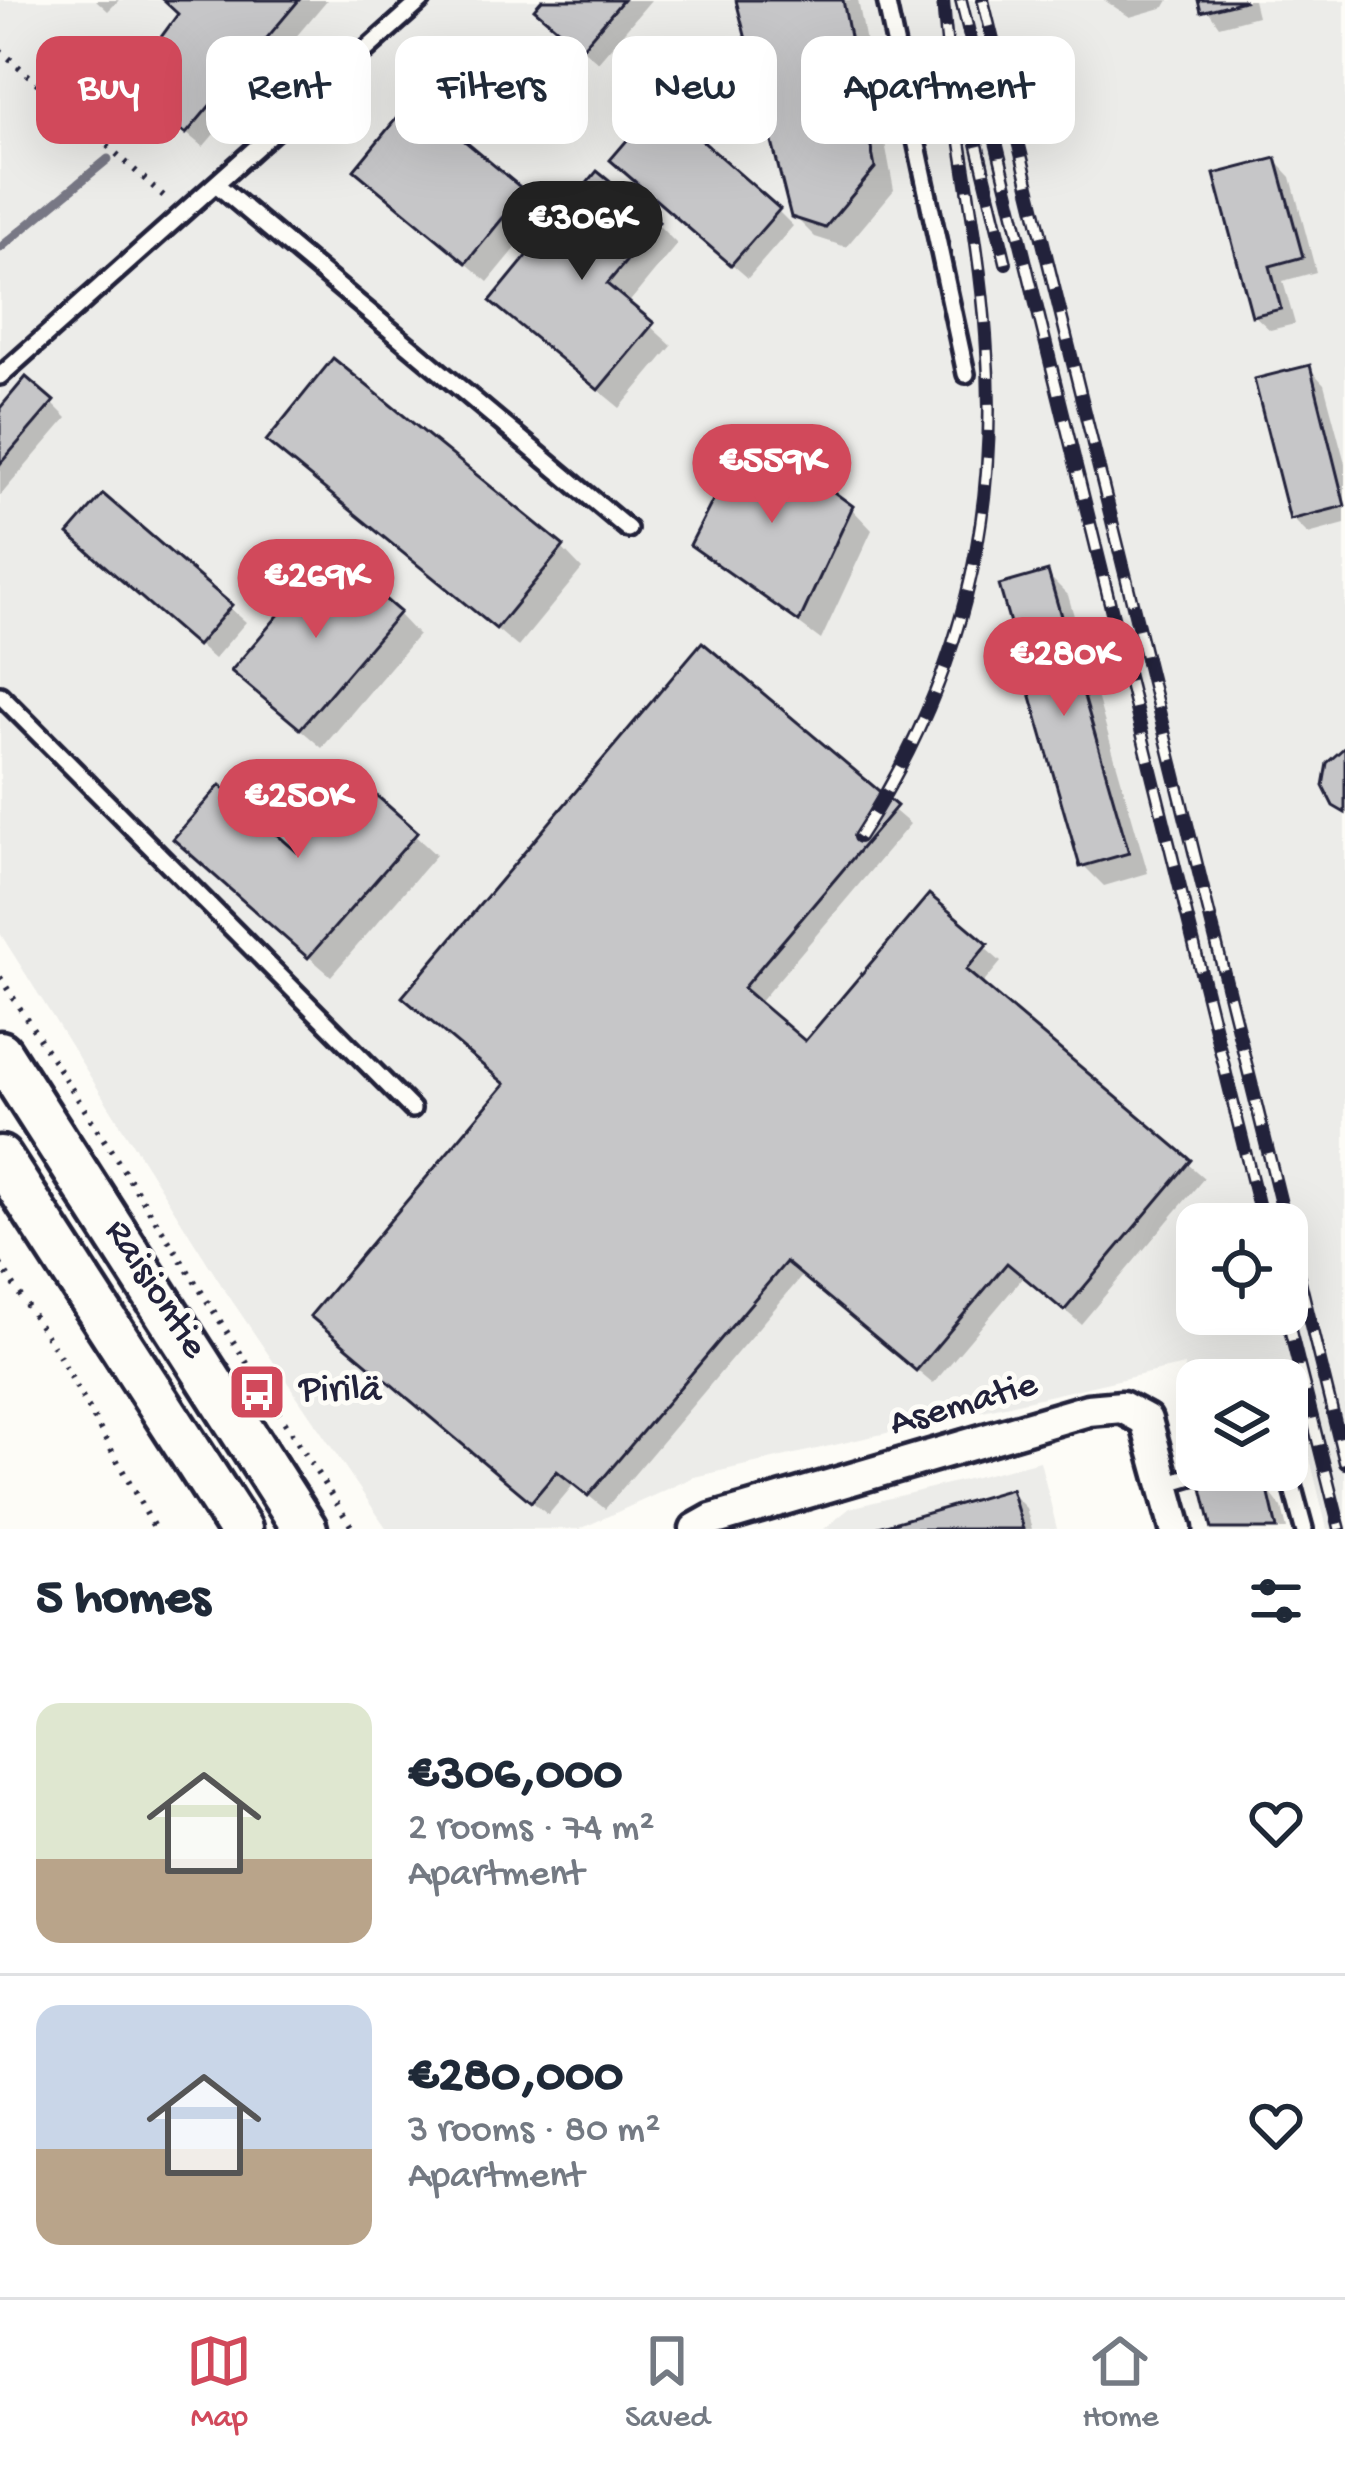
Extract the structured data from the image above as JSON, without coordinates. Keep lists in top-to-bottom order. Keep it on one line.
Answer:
{"streets":{"main road":["Raisiontie"],"street":["Asematie"]},"places":{"bus stop":["Pirilä"]},"page":{"chip":["Buy","Rent","Filters","New","Apartment"],"price":["€306K","€559K","€269K","€280K","€250K"],"heading":"5 homes","list":[{"name":"€306,000","note":"2 rooms · 74 m² · Apartment"},{"name":"€280,000","note":"3 rooms · 80 m² · Apartment"}],"tabs":["Map","Saved","Home"]}}
